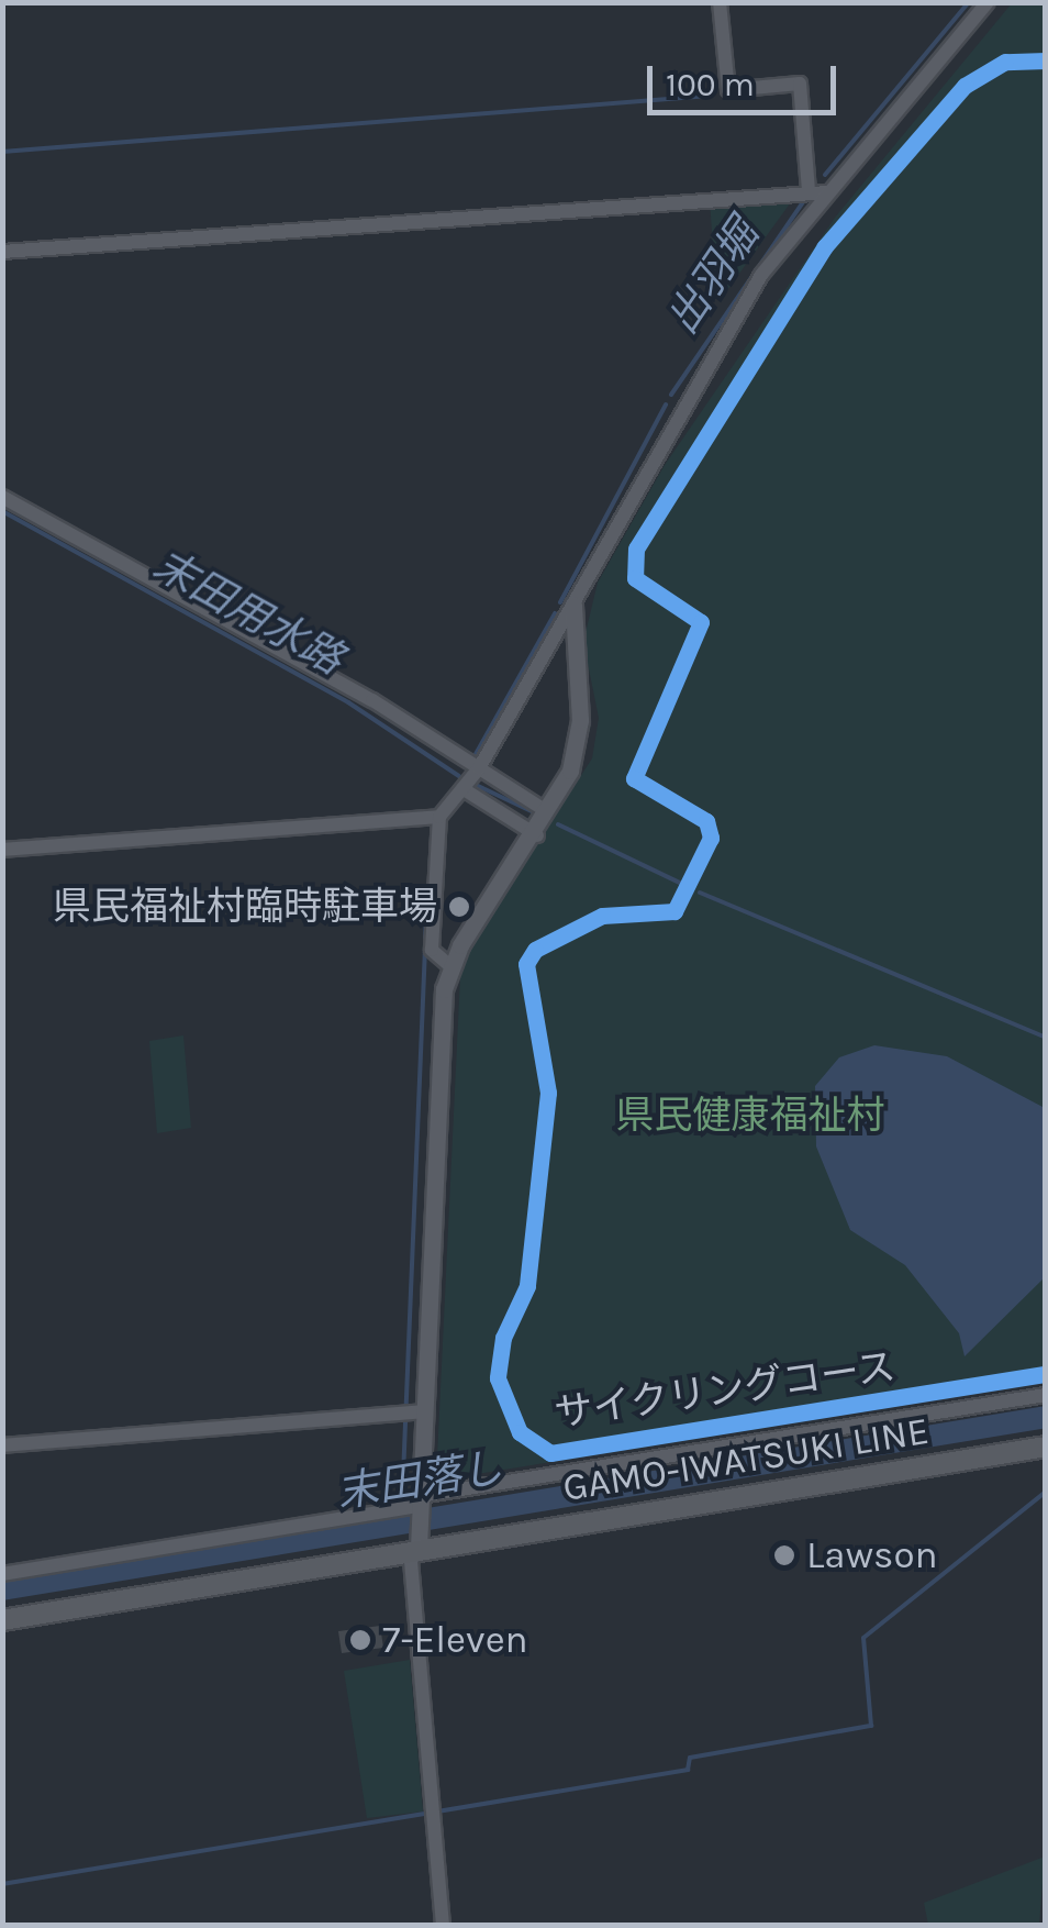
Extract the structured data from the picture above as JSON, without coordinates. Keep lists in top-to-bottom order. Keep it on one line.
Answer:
{"streets":{"main road":["GAMO-IWATSUKI LINE"],"cycle path":["サイクリングコース"]},"water":["出羽堀","末田用水路","末田落し"],"parks":["県民健康福祉村"],"places":["県民福祉村臨時駐車場","Lawson","7-Eleven"],"scale_bar":"100 m"}
